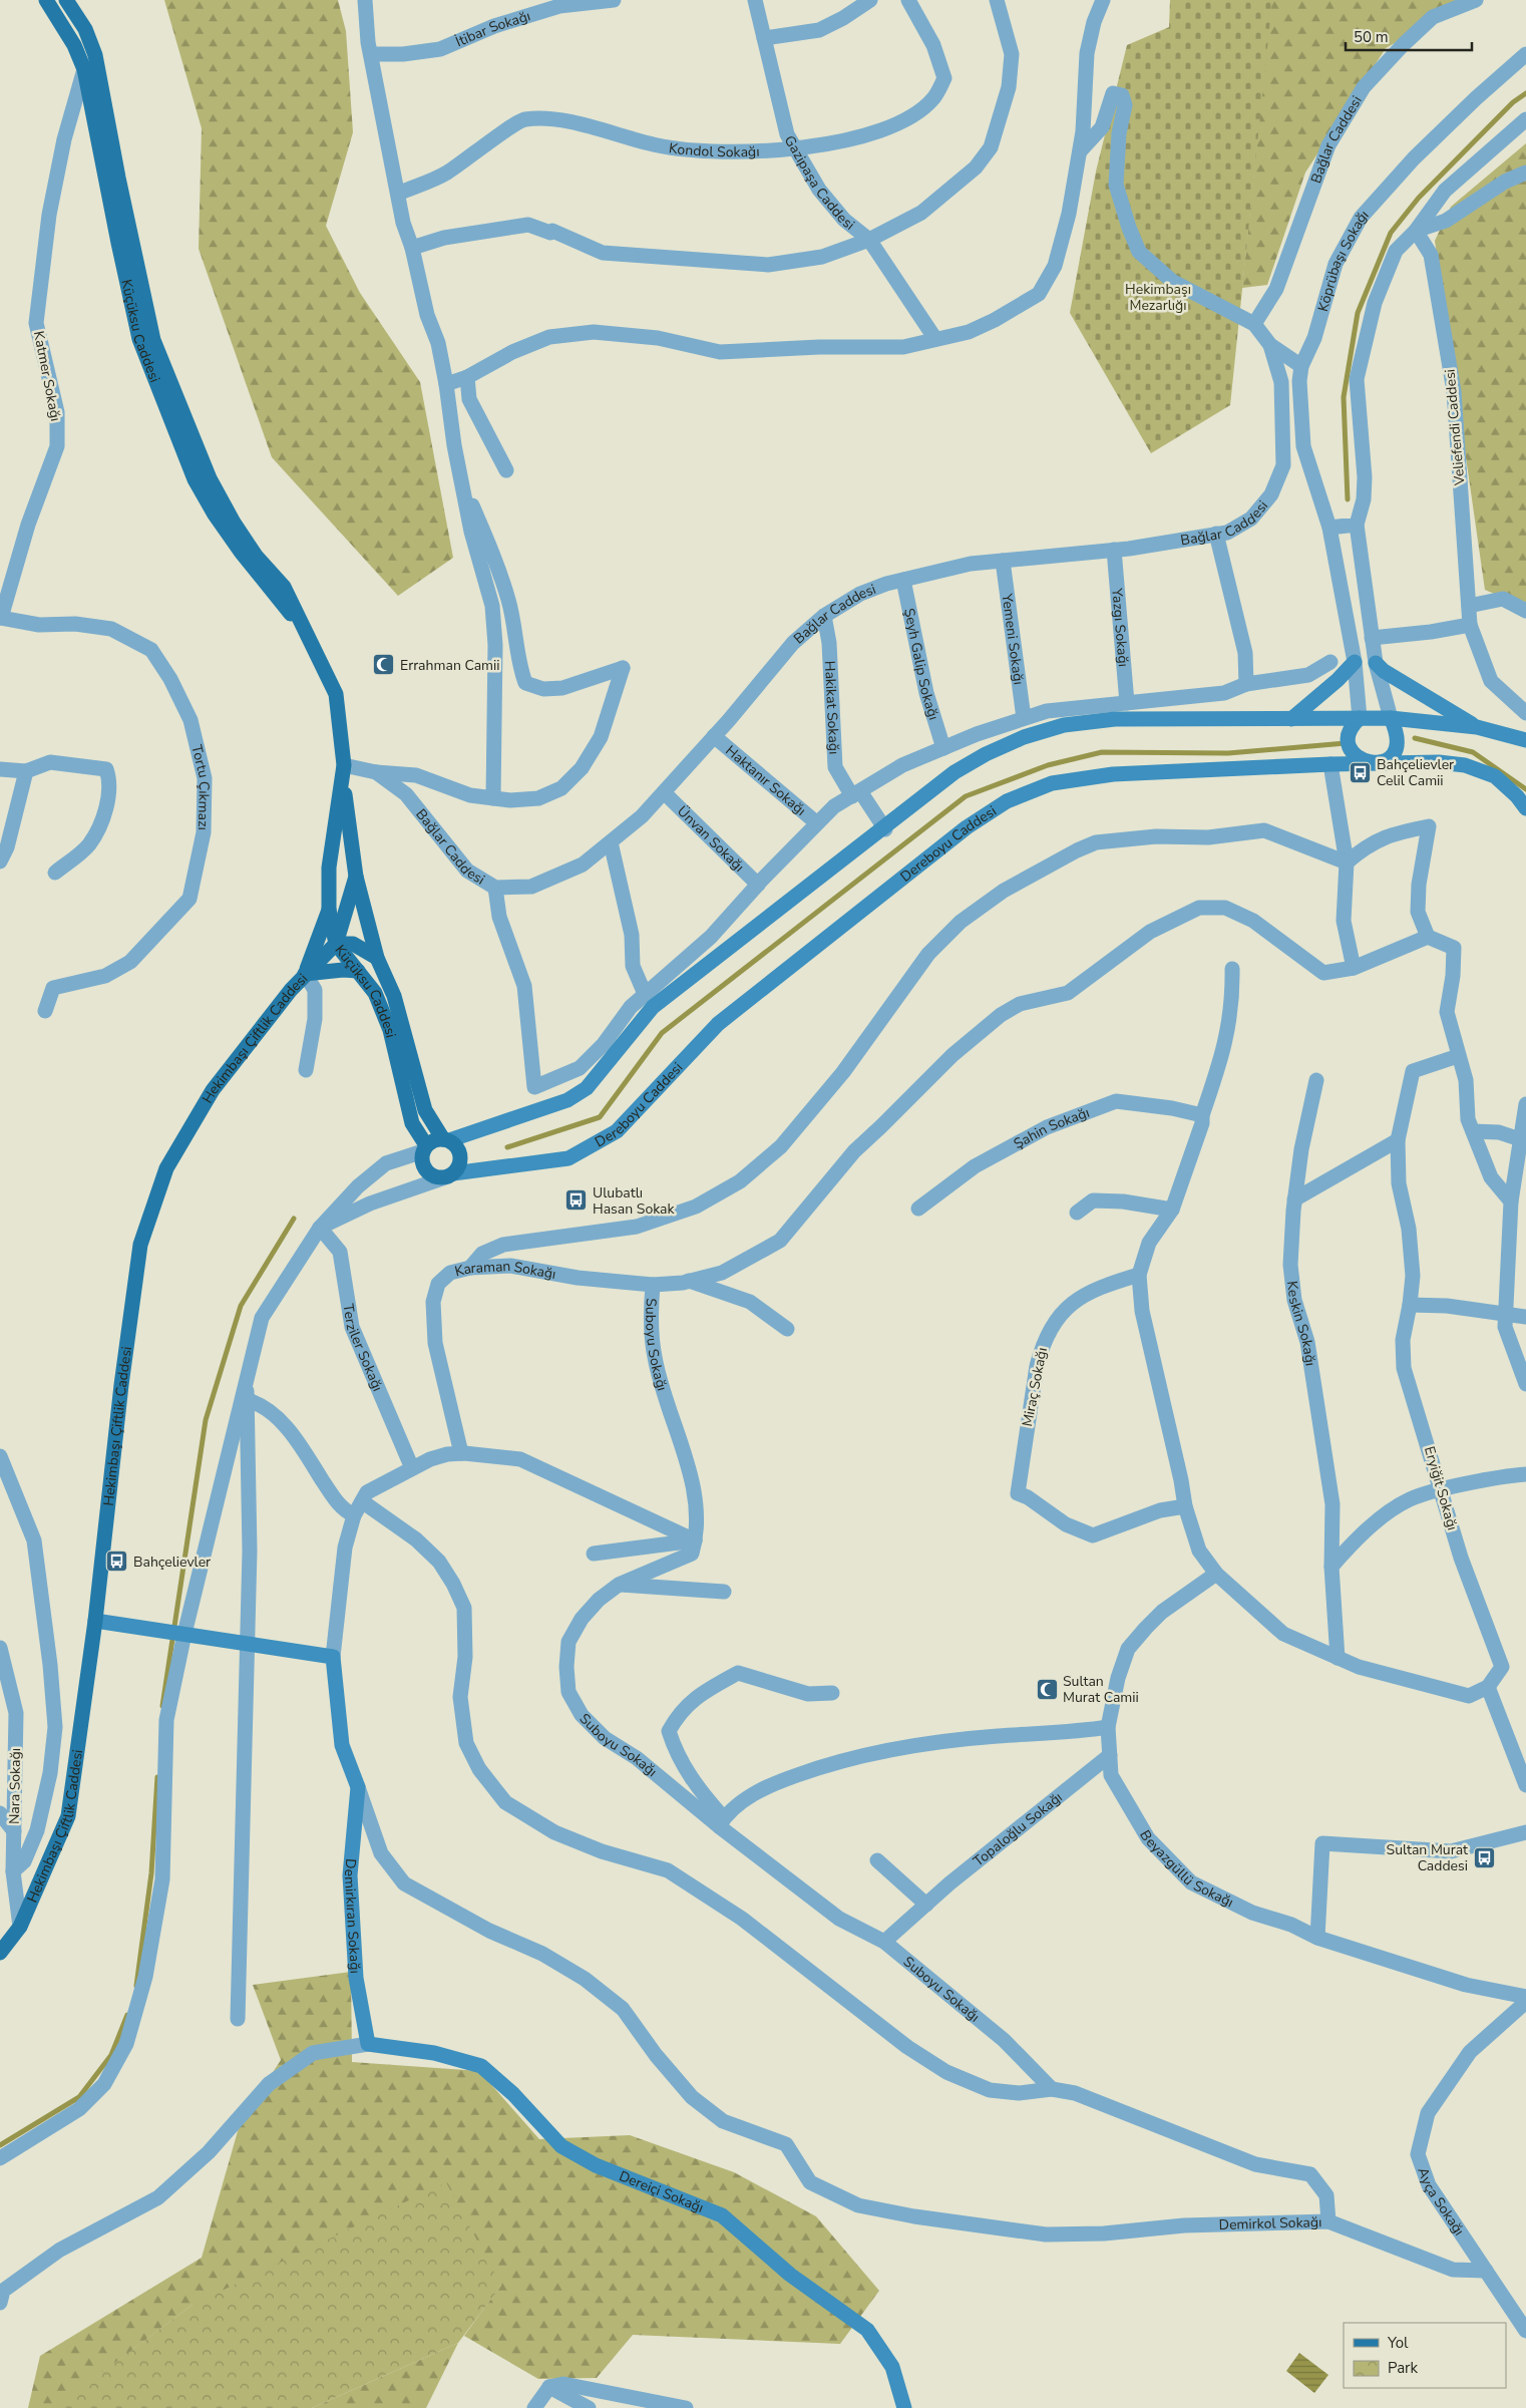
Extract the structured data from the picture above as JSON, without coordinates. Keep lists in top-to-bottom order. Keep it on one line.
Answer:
{"streets":{"main road":["Küçüksu Caddesi","Dereboyu Caddesi","Hekimbaşı Çiftlik Caddesi","Demirkıran Sokağı","Dereiçi Sokağı"],"street":["İtibar Sokağı","Bağlar Caddesi","Kondol Sokağı","Gazipaşa Caddesi","Köprübaşı Sokağı","Katmer Sokağı","Veliefendi Caddesi","Yazgı Sokağı","Yemeni Sokağı","Şeyh Galip Sokağı","Hakikat Sokağı","Haktanır Sokağı","Tortu Çıkmazı","Ünvan Sokağı","Şahin Sokağı","Karaman Sokağı","Keskin Sokağı","Suboyu Sokağı","Terziler Sokağı","Miraç Sokağı","Eryiğit Sokağı","Nara Sokağı","Topaloğlu Sokağı","Beyazgüllü Sokağı","Ayça Sokağı","Demirkol Sokağı"]},"crossings":[["Bağlar Caddesi","Yazgı Sokağı"],["Bağlar Caddesi","Yemeni Sokağı"],["Bağlar Caddesi","Şeyh Galip Sokağı"],["Bağlar Caddesi","Hakikat Sokağı"],["Bağlar Caddesi","Haktanır Sokağı"],["Bağlar Caddesi","Ünvan Sokağı"],["Kondol Sokağı","Gazipaşa Caddesi"],["Köprübaşı Sokağı","Dereboyu Caddesi"],["Küçüksu Caddesi","Katmer Sokağı"],["Küçüksu Caddesi","Dereboyu Caddesi"],["Küçüksu Caddesi","Hekimbaşı Çiftlik Caddesi"],["Katmer Sokağı","Tortu Çıkmazı"],["Hekimbaşı Çiftlik Caddesi","Nara Sokağı"],["Karaman Sokağı","Suboyu Sokağı"],["Suboyu Sokağı","Topaloğlu Sokağı"],["Topaloğlu Sokağı","Beyazgüllü Sokağı"],["Demirkıran Sokağı","Dereiçi Sokağı"],["Demirkıran Sokağı","Demirkol Sokağı"],["Ayça Sokağı","Demirkol Sokağı"]],"parks":["Hekimbaşı Mezarlığı"],"places":{"mosque":["Errahman Camii","Sultan Murat Camii"],"bus stop":["Bahçelievler Celil Camii","Ulubatlı Hasan Sokak","Bahçelievler","Sultan Murat Caddesi"]},"legend":["Yol","Park"],"scale_bar":"50 m"}
